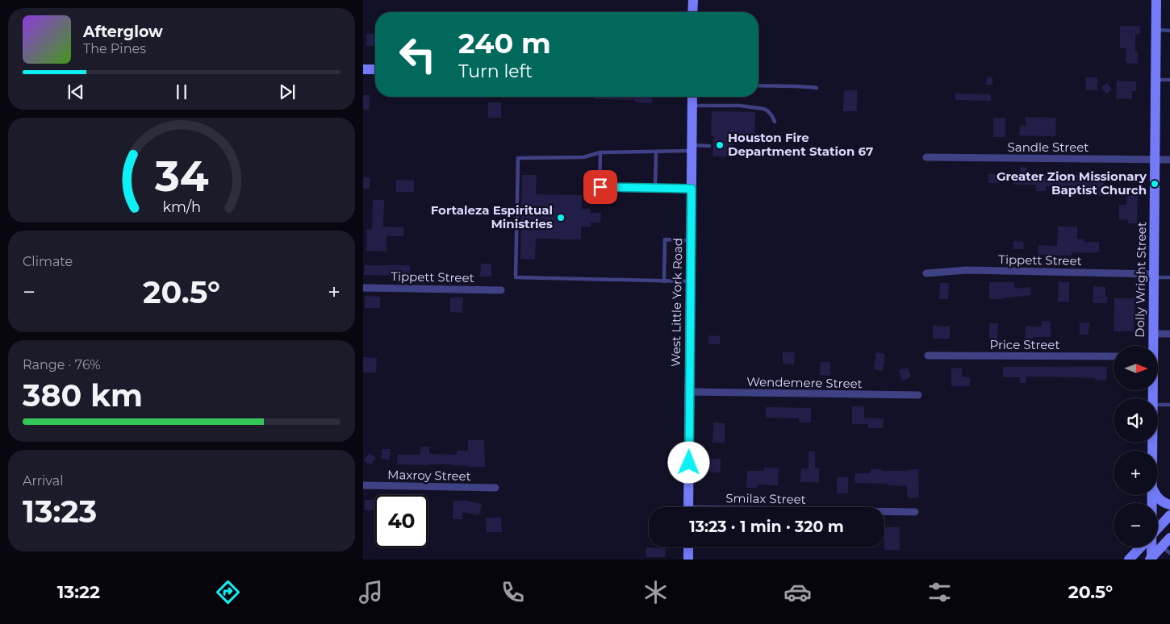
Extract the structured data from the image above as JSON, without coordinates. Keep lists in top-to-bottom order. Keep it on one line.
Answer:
{"streets":{"street":["Sandle Street","Tippett Street","Dolly Wright Street","West Little York Road","Price Street","Wendemere Street","Maxroy Street","Smilax Street"]},"crossings":[["Sandle Street","Dolly Wright Street"],["Tippett Street","Dolly Wright Street"],["West Little York Road","Wendemere Street"]],"places":["Houston Fire Department Station 67","Greater Zion Missionary Baptist Church","Fortaleza Espiritual Ministries"],"north":"right","page":{"turn":["240 m","Turn left"],"song":["Afterglow","The Pines"],"tile":["Climate",["Range · 76%","380 km"],["Arrival","13:23"]],"heat":["−","20.5°","+"],"map_buttons":["+","−"],"limit":"40","trip":"13:23 · 1 min · 320 m","tabs":["13:22","20.5°"],"gauge":["34","km/h"]}}
